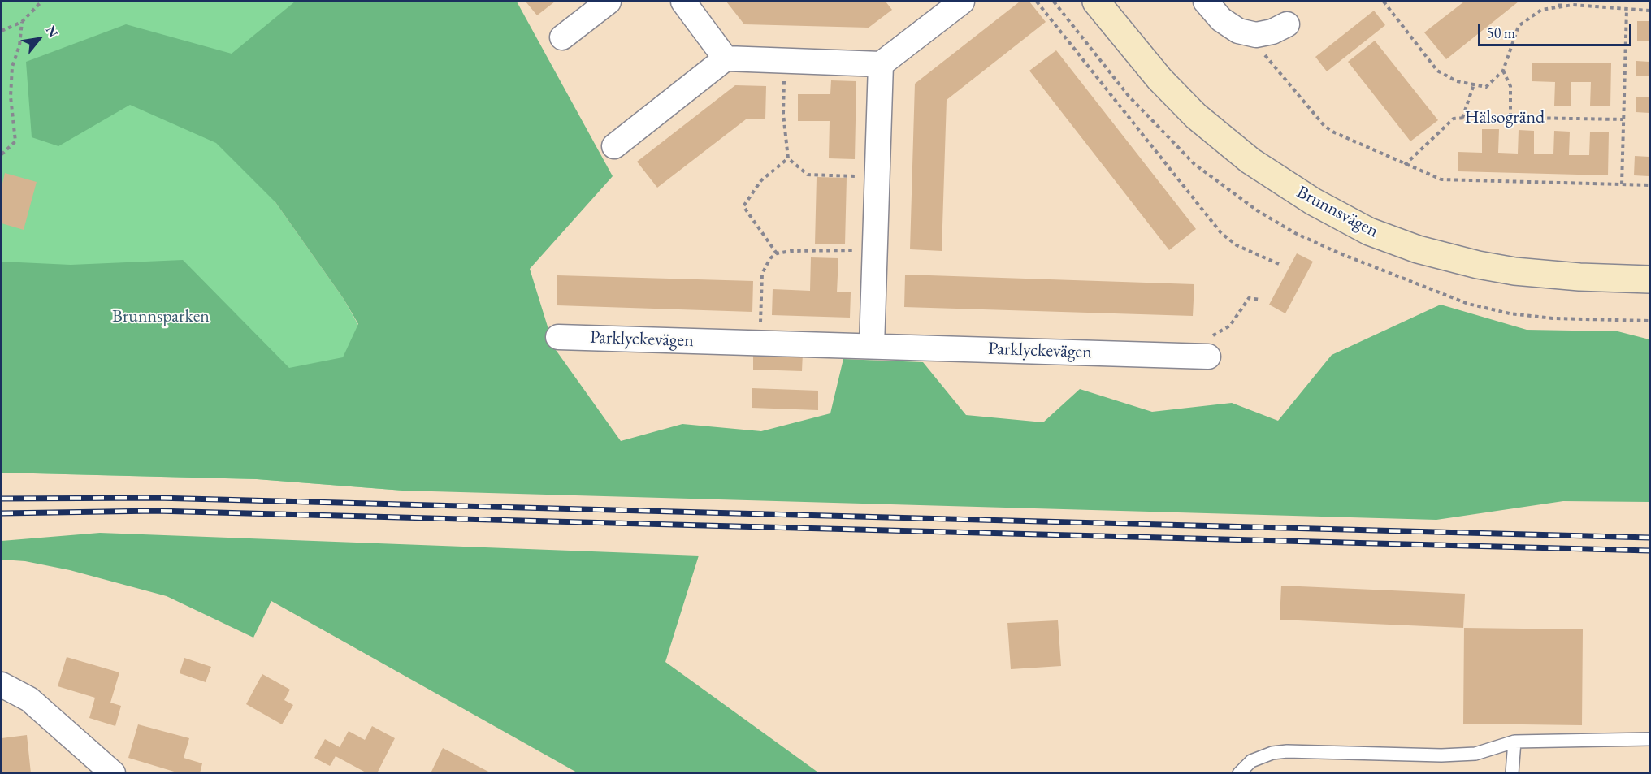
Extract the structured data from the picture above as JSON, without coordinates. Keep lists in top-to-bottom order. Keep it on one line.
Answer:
{"streets":{"street":["Brunnsvägen","Parklyckevägen"],"path":["Hälsogränd"]},"parks":["Brunnsparken"],"scale_bar":"50 m","north":"top right"}
